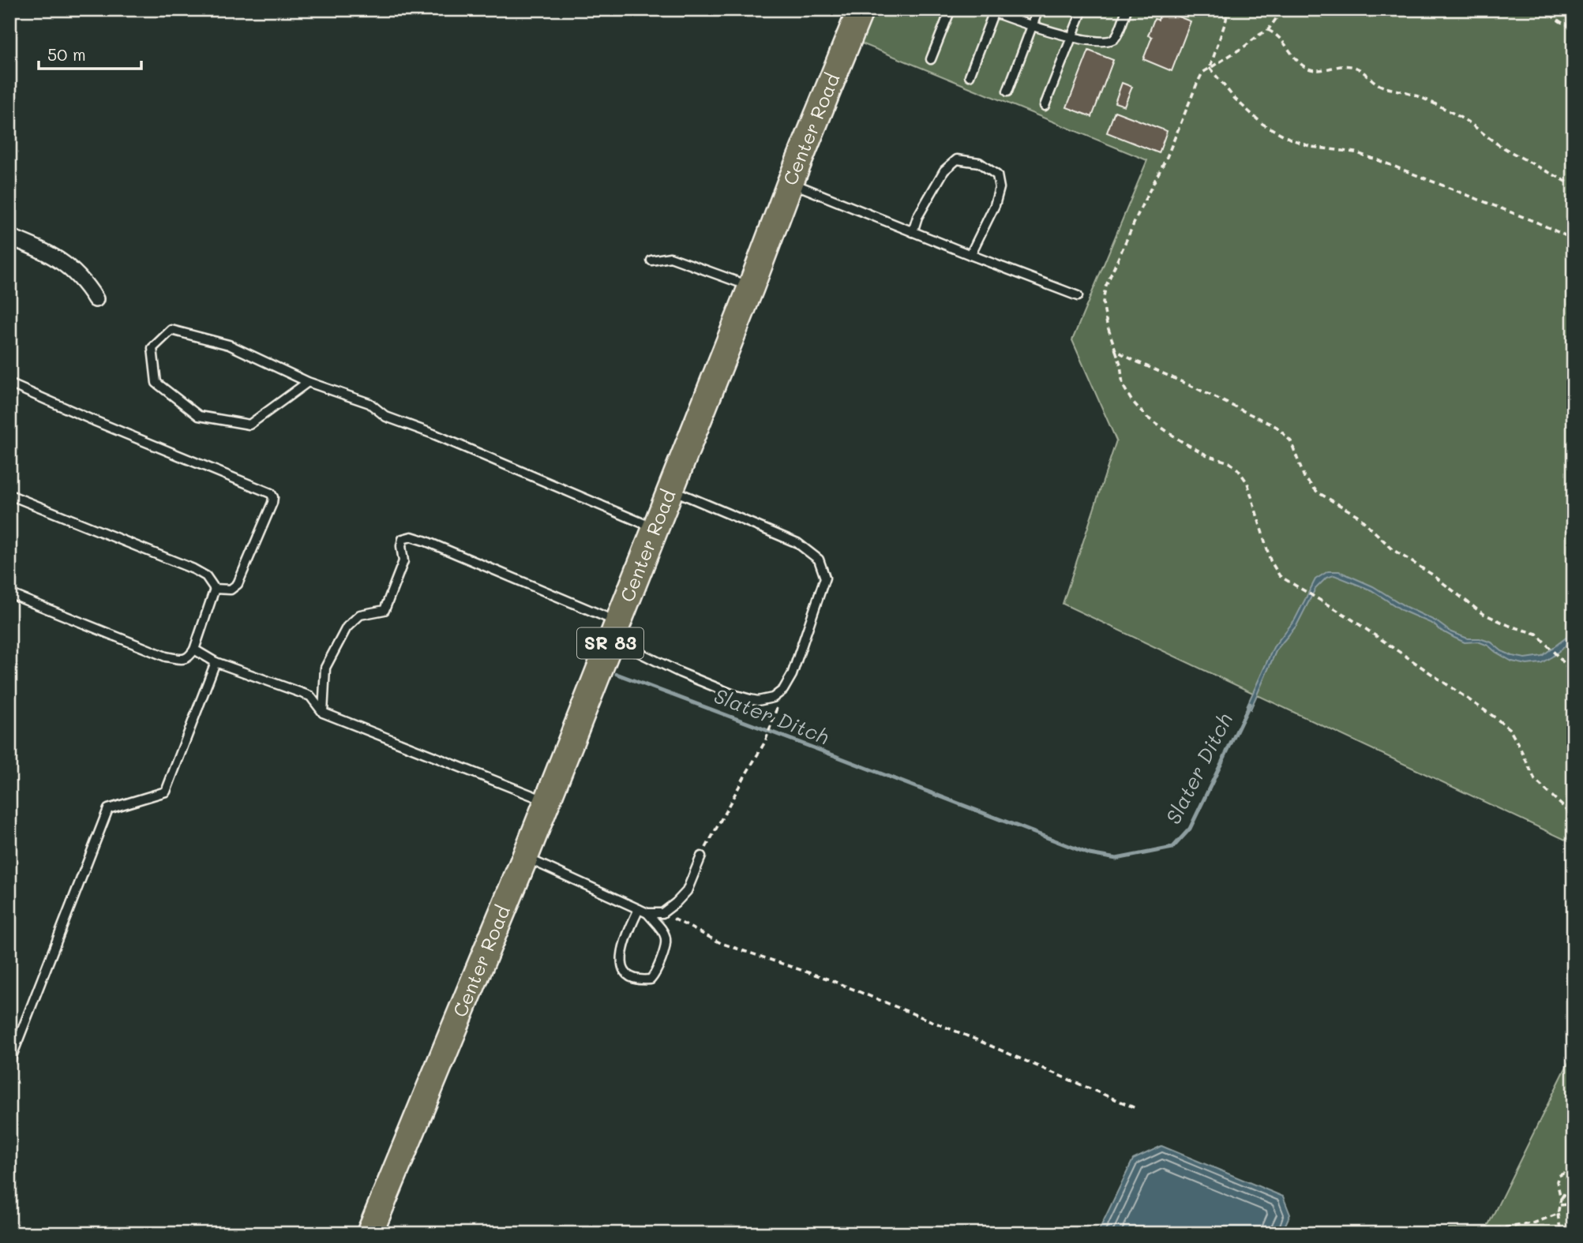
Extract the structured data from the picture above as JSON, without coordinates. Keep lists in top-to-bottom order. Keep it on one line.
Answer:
{"streets":{"main road":["Center Road","SR 83"]},"water":["Slater Ditch"],"scale_bar":"50 m"}
